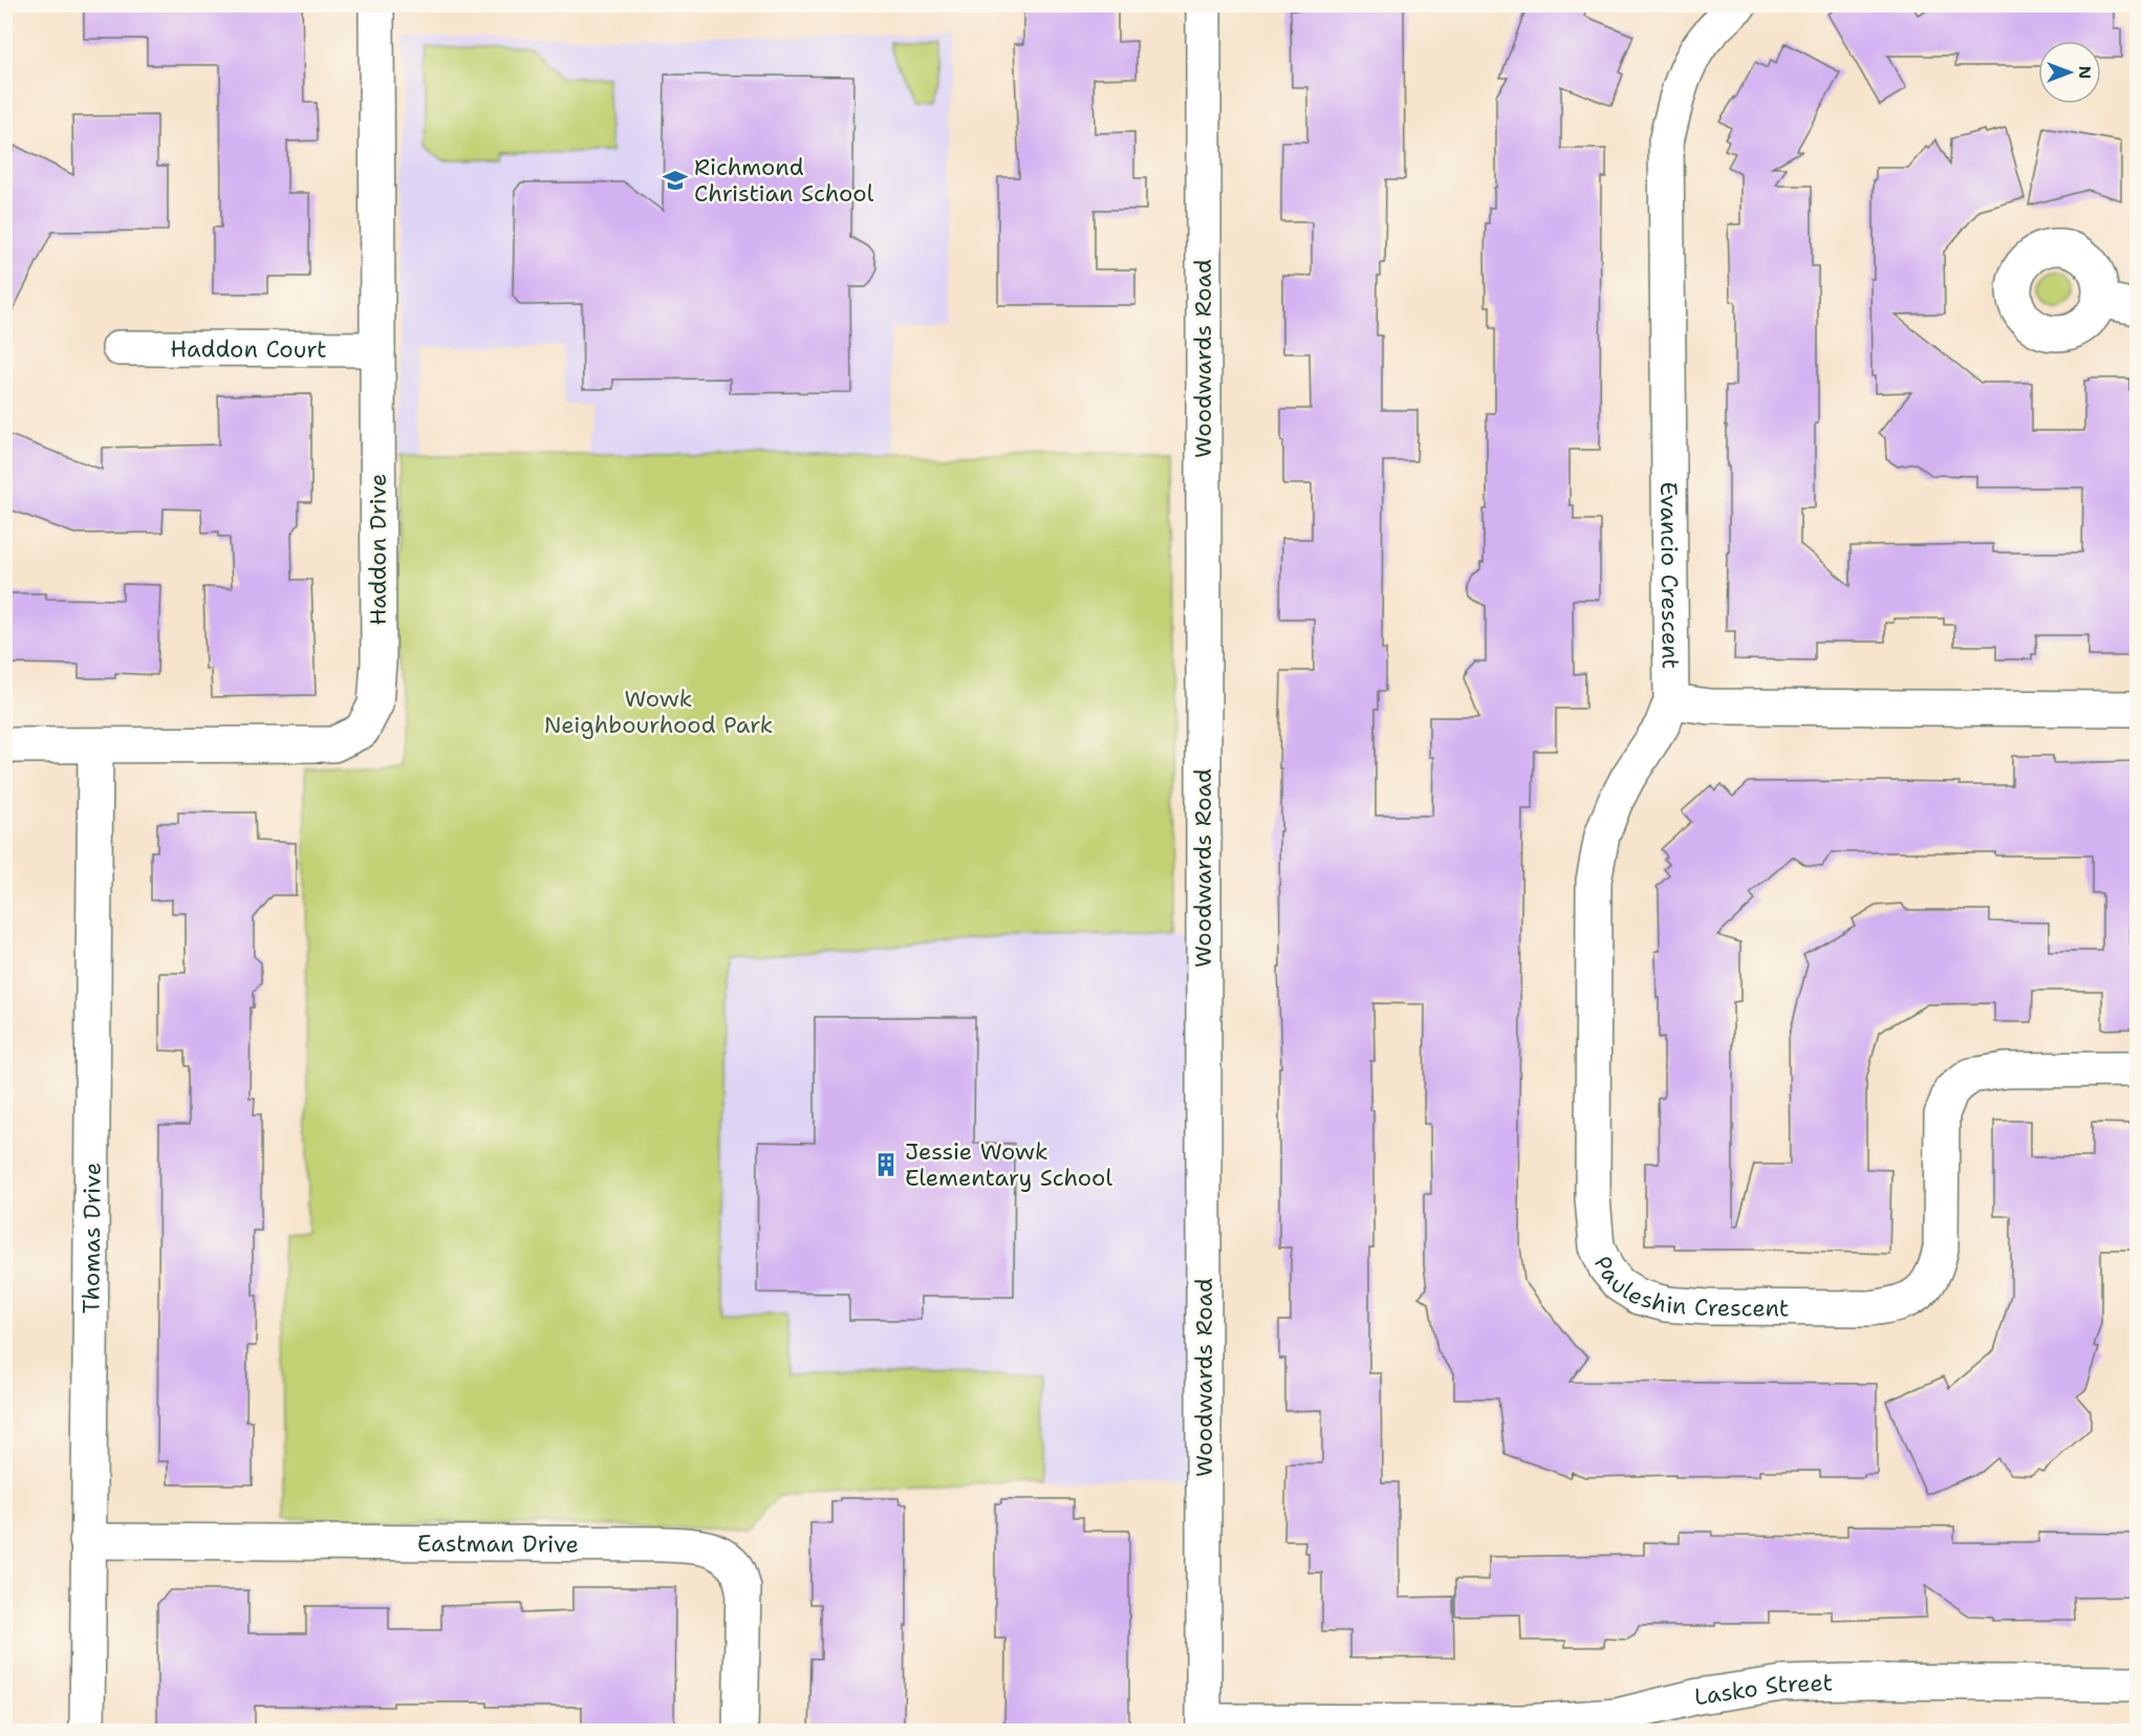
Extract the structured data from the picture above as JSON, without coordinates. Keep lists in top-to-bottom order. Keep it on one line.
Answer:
{"streets":{"street":["Haddon Court","Woodwards Road","Haddon Drive","Evancio Crescent","Thomas Drive","Pauleshin Crescent","Eastman Drive","Lasko Street"]},"crossings":[["Haddon Court","Haddon Drive"],["Woodwards Road","Lasko Street"],["Haddon Drive","Thomas Drive"],["Evancio Crescent","Pauleshin Crescent"],["Thomas Drive","Eastman Drive"]],"parks":["Wowk Neighbourhood Park"],"places":{"school or university":["Richmond Christian School"],"building":["Jessie Wowk Elementary School"]},"north":"right"}
